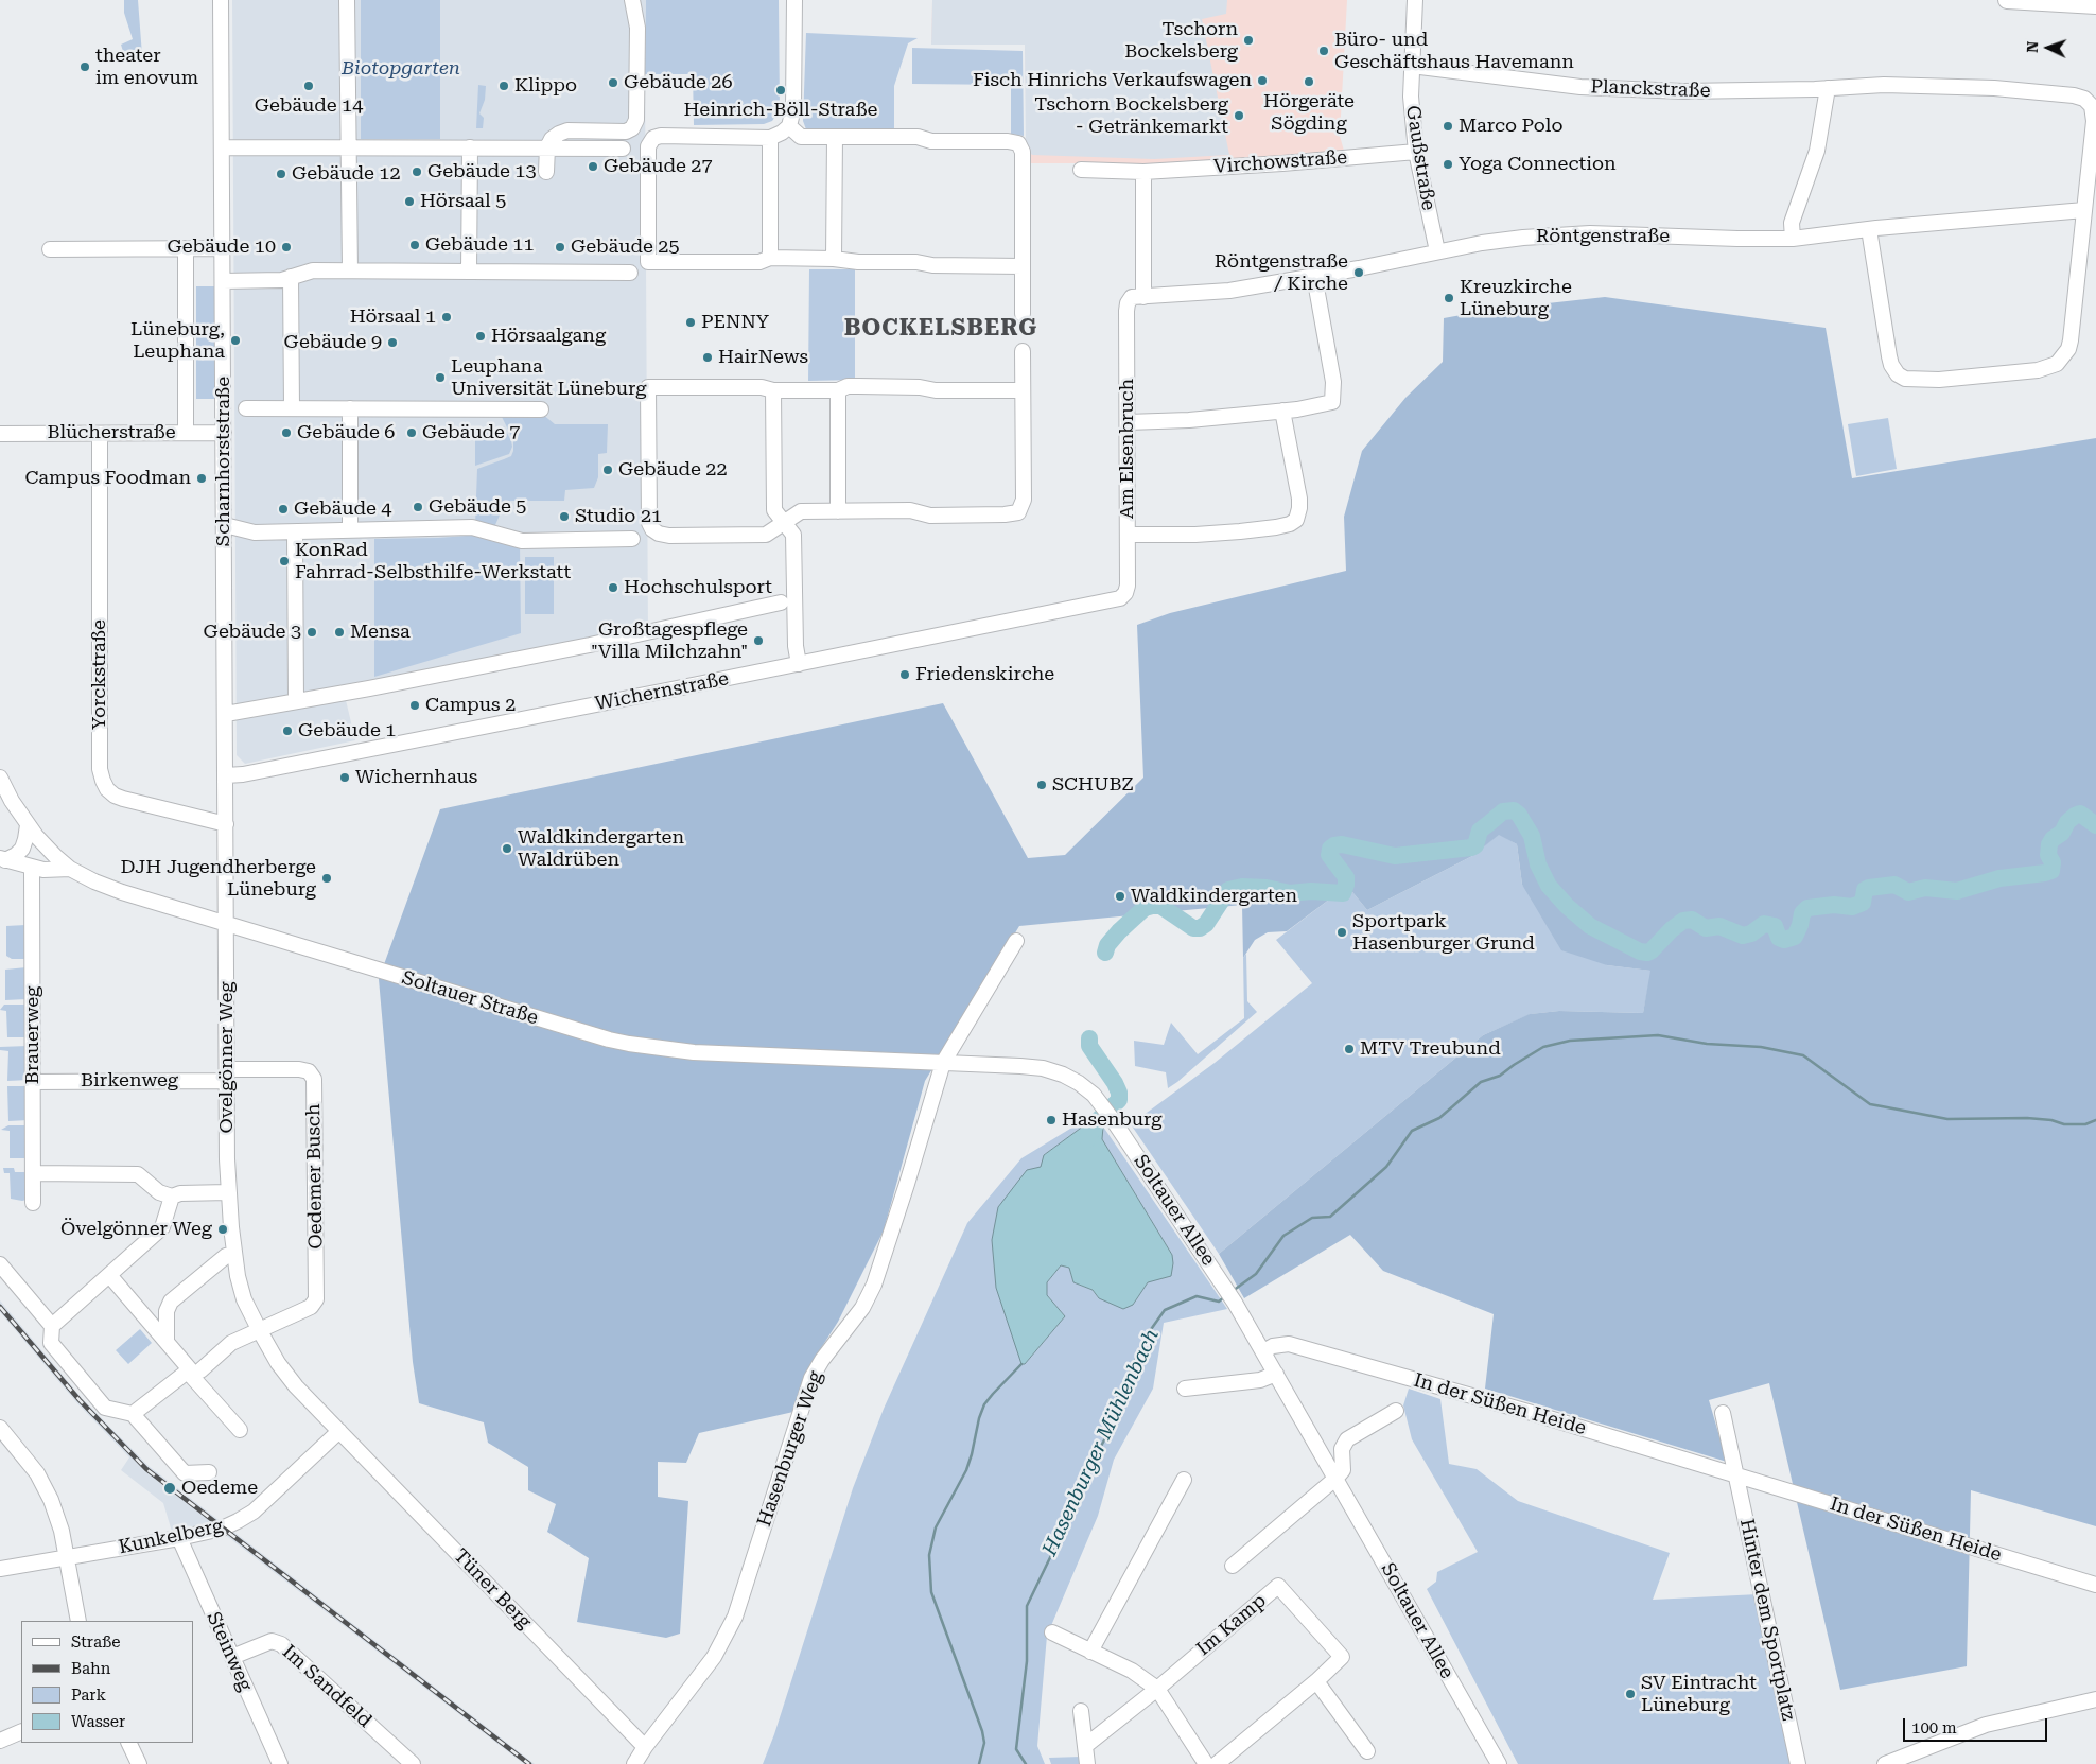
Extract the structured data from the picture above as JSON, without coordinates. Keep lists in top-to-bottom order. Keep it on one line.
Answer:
{"streets":{"street":["Planckstraße","Gaußstraße","Virchowstraße","Röntgenstraße","Blücherstraße","Am Elsenbruch","Scharnhorststraße","Yorckstraße","Wichernstraße","Soltauer Straße","Brauerweg","Ovelgönner Weg","Birkenweg","Oedemer Busch","Soltauer Allee","In der Süßen Heide","Hasenburger Weg","Kunkelberg","Tüner Berg","Hinter dem Sportplatz","Im Kamp","Steinweg","Im Sandfeld"]},"crossings":[["Planckstraße","Gaußstraße"],["Planckstraße","Röntgenstraße"],["Gaußstraße","Virchowstraße"],["Gaußstraße","Röntgenstraße"],["Röntgenstraße","Am Elsenbruch"],["Blücherstraße","Scharnhorststraße"],["Blücherstraße","Yorckstraße"],["Am Elsenbruch","Wichernstraße"],["Scharnhorststraße","Yorckstraße"],["Scharnhorststraße","Wichernstraße"],["Scharnhorststraße","Soltauer Straße"],["Scharnhorststraße","Ovelgönner Weg"],["Soltauer Straße","Brauerweg"],["Soltauer Straße","Ovelgönner Weg"],["Soltauer Straße","Soltauer Allee"],["Soltauer Straße","Hasenburger Weg"],["Brauerweg","Birkenweg"],["Ovelgönner Weg","Birkenweg"],["Ovelgönner Weg","Oedemer Busch"],["Ovelgönner Weg","Kunkelberg"],["Ovelgönner Weg","Tüner Berg"],["Birkenweg","Oedemer Busch"],["Soltauer Allee","In der Süßen Heide"],["Soltauer Allee","Hasenburger Weg"],["In der Süßen Heide","Hinter dem Sportplatz"],["Hasenburger Weg","Tüner Berg"],["Kunkelberg","Tüner Berg"],["Kunkelberg","Steinweg"],["Steinweg","Im Sandfeld"]],"districts":["BOCKELSBERG"],"water":["Hasenburger Mühlenbach"],"parks":["Biotopgarten"],"places":["Tschorn Bockelsberg","Büro- und Geschäftshaus Havemann","theater im enovum","Fisch Hinrichs Verkaufswagen","Hörgeräte Sögding","Gebäude 26","Gebäude 14","Klippo","Heinrich-Böll-Straße","Tschorn Bockelsberg - Getränkemarkt","Marco Polo","Yoga Connection","Gebäude 27","Gebäude 13","Gebäude 12","Hörsaal 5","Gebäude 11","Gebäude 10","Gebäude 25","Röntgenstraße / Kirche","Kreuzkirche Lüneburg","Hörsaal 1","PENNY","Hörsaalgang","Lüneburg, Leuphana","Gebäude 9","HairNews","Leuphana Universität Lüneburg","Gebäude 6","Gebäude 7","Gebäude 22","Campus Foodman","Gebäude 5","Gebäude 4","Studio 21","KonRad Fahrrad-Selbsthilfe-Werkstatt","Hochschulsport","Gebäude 3","Mensa","Großtagespflege \"Villa Milchzahn\"","Friedenskirche","Campus 2","Gebäude 1","Wichernhaus","SCHUBZ","Waldkindergarten Waldrüben","DJH Jugendherberge Lüneburg","Waldkindergarten","Sportpark Hasenburger Grund","MTV Treubund","Hasenburg","Övelgönner Weg","Oedeme","SV Eintracht Lüneburg"],"legend":["Straße","Bahn","Park","Wasser"],"scale_bar":"100 m","north":"left"}
